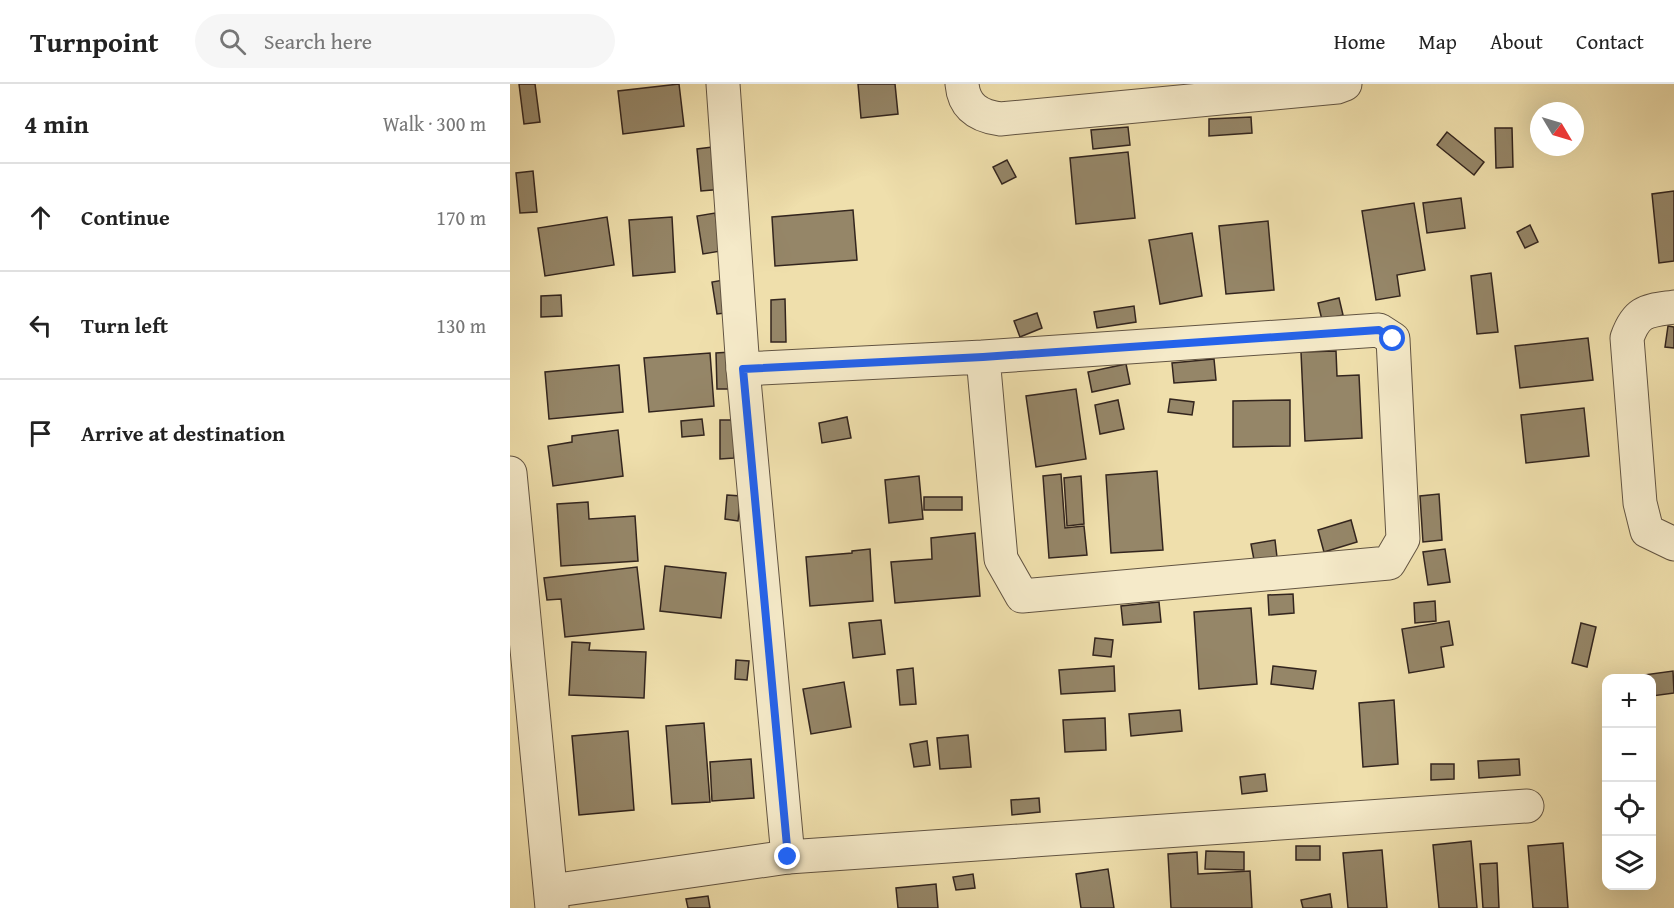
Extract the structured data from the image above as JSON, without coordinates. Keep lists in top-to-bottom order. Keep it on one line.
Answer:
{"north":"bottom right","page":{"header":"Turnpoint","search":"Search here","nav":["Home","Map","About","Contact"],"heading":["4 min","Walk · 300 m"],"list":[["Continue","170 m"],["Turn left","130 m"],"Arrive at destination"],"map_buttons":["+","−"]}}
